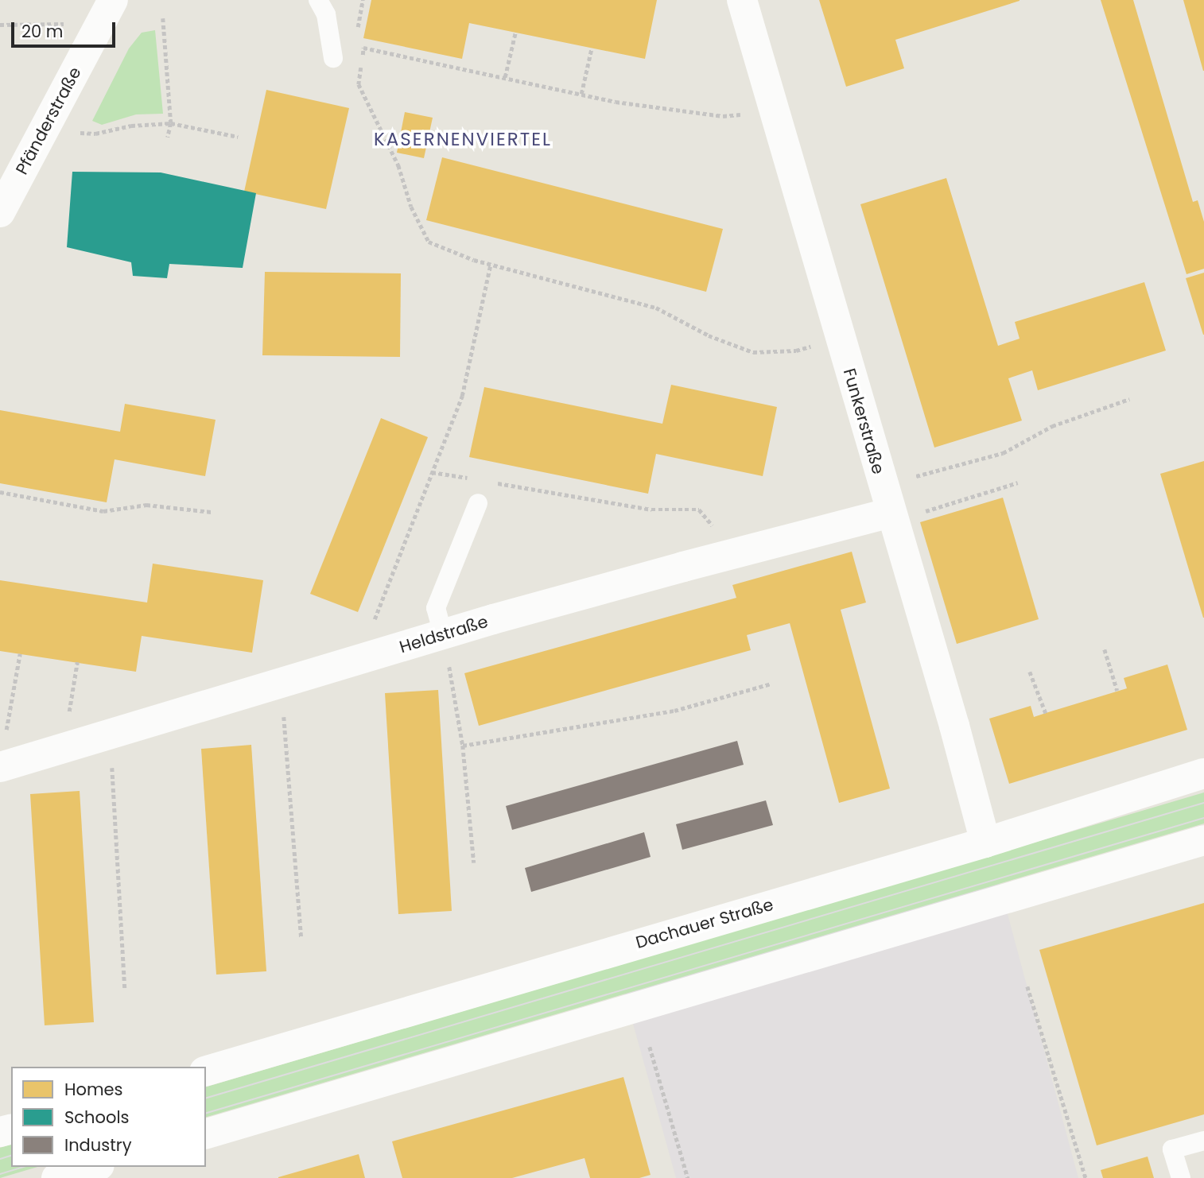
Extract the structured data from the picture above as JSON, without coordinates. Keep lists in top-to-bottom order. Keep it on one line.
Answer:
{"streets":{"main road":["Pfänderstraße","Funkerstraße","Heldstraße","Dachauer Straße"]},"crossings":[["Funkerstraße","Heldstraße"],["Funkerstraße","Dachauer Straße"]],"districts":["KASERNENVIERTEL"],"legend":["Homes","Schools","Industry"],"scale_bar":"20 m"}
